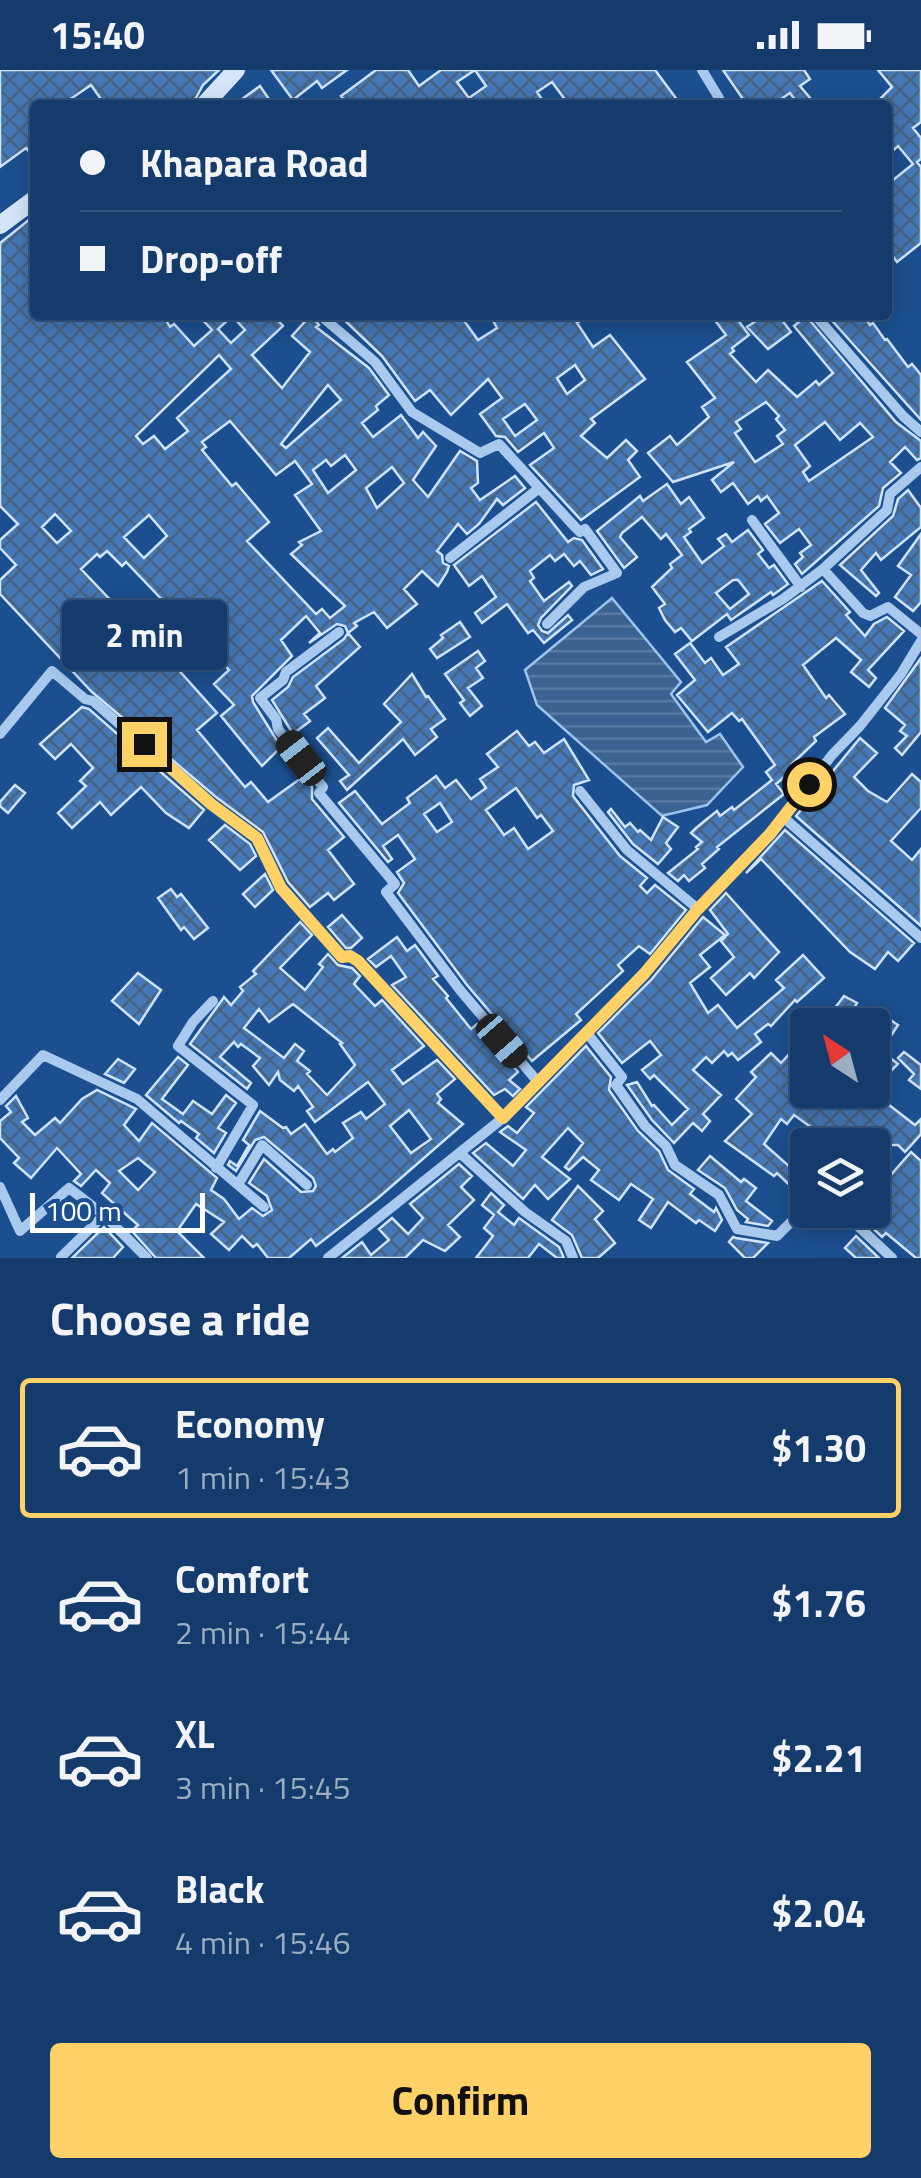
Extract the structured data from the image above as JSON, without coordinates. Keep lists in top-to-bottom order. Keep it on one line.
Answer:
{"scale_bar":"100 m","north":"top left","page":{"status":"15:40","banner":["Khapara Road","Drop-off"],"bubble":"2 min","scale":"100 m","heading":"Choose a ride","list":[{"name":"Economy","note":"1 min · 15:43","value":"$1.30"},{"name":"Comfort","note":"2 min · 15:44","value":"$1.76"},{"name":"XL","note":"3 min · 15:45","value":"$2.21"},{"name":"Black","note":"4 min · 15:46","value":"$2.04"}],"buttons":"Confirm"}}
